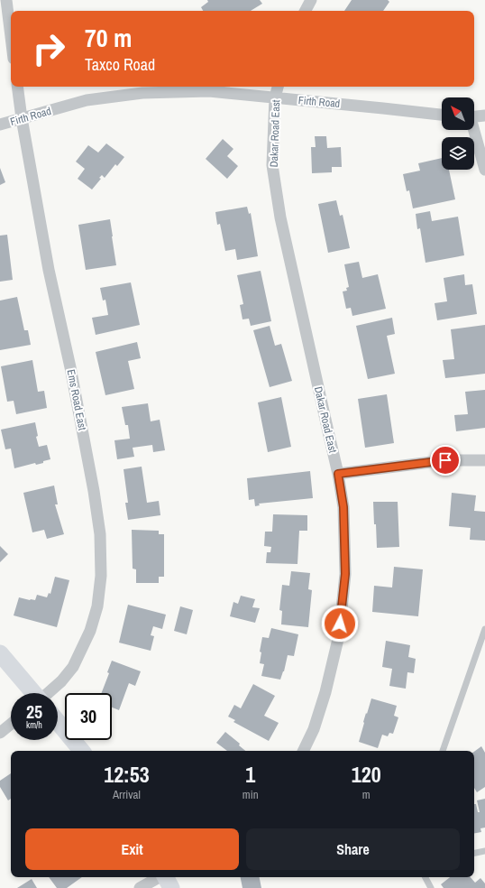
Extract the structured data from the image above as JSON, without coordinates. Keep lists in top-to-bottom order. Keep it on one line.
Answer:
{"streets":{"street":["Firth Road","Dakar Road East","Ems Road East"]},"crossings":[["Firth Road","Dakar Road East"],["Firth Road","Ems Road East"]],"north":"top left","page":{"turn":["70 m","Taxco Road"],"speed":"25 km/h","limit":"30","eta":["12:53","Arrival","1","min","120","m"],"buttons":["Exit","Share"]}}
